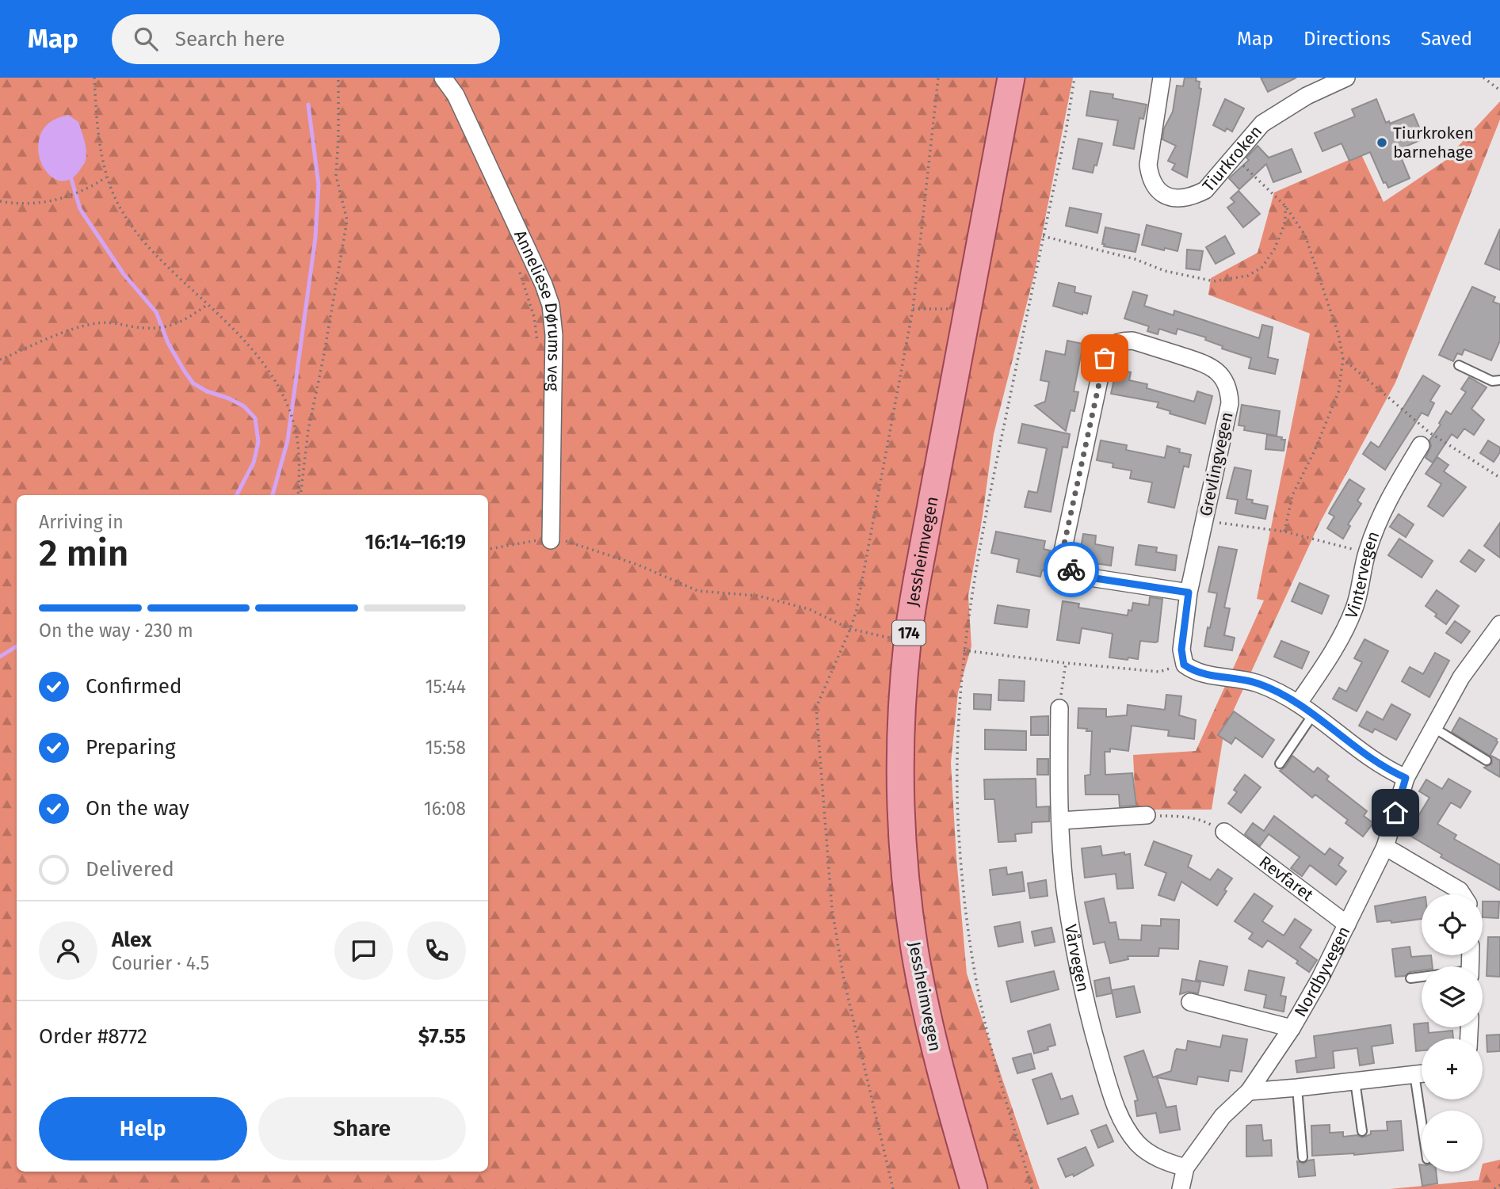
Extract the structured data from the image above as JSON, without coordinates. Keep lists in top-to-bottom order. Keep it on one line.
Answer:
{"streets":{"main road":["Jessheimvegen","174"],"street":["Tiurkroken","Anneliese Dørums veg","Grevlingvegen","Vintervegen","Revfaret","Vårvegen","Nordbyvegen"]},"crossings":[["Revfaret","Nordbyvegen"],["Vårvegen","Nordbyvegen"]],"places":["Tiurkroken barnehage"],"page":{"header":"Map","search":"Search here","nav":["Map","Directions","Saved"],"heading":["2 min","Arriving in","16:14–16:19"],"panel":["Alex","Courier · 4.5","Order #8772","$7.55"],"bar":"On the way · 230 m","list":[["Confirmed","15:44"],["Preparing","15:58"],["On the way","16:08"],"Delivered"],"map_buttons":["+","−"],"buttons":["Help","Share"]}}
